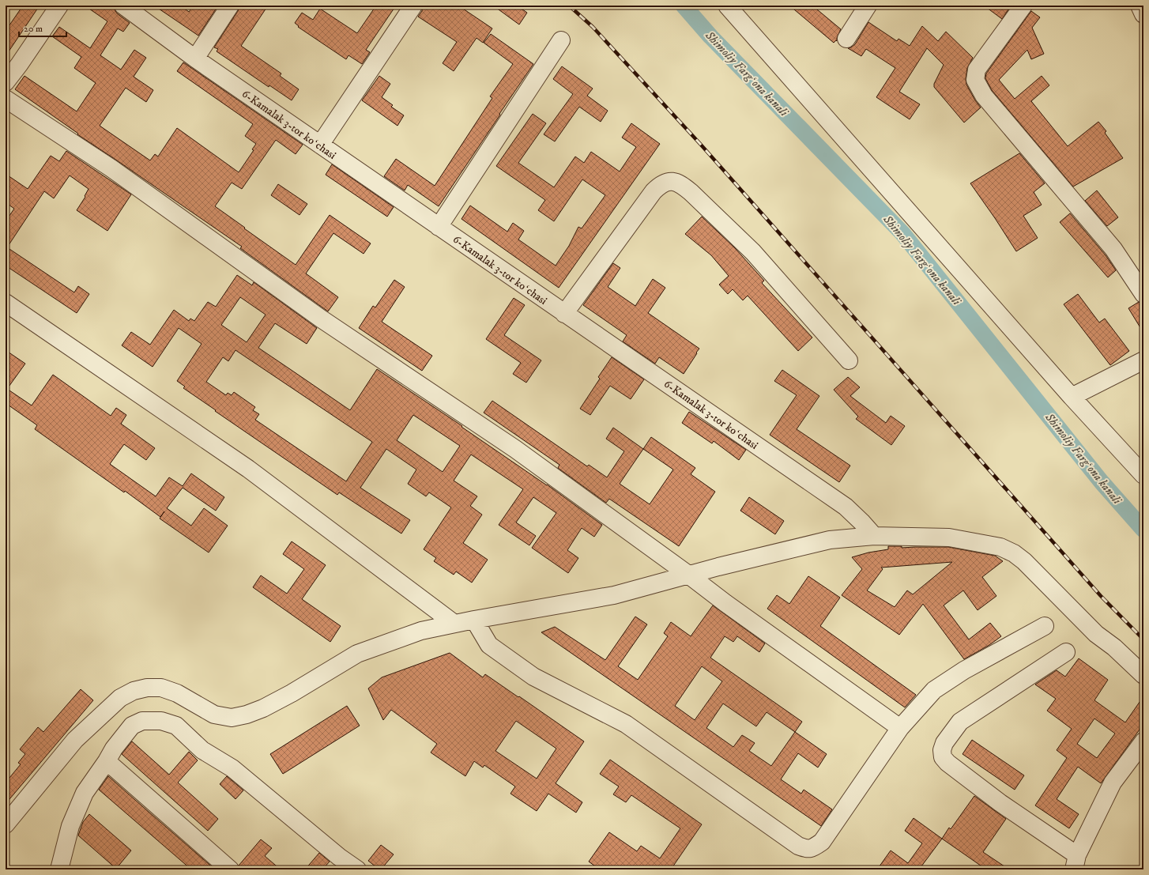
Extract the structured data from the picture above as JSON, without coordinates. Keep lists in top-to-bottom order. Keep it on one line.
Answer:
{"streets":{"street":["6-Kamalak 3-tor koʻchasi"]},"water":["Shimoliy Fargʻona kanali"],"scale_bar":"20 m"}
